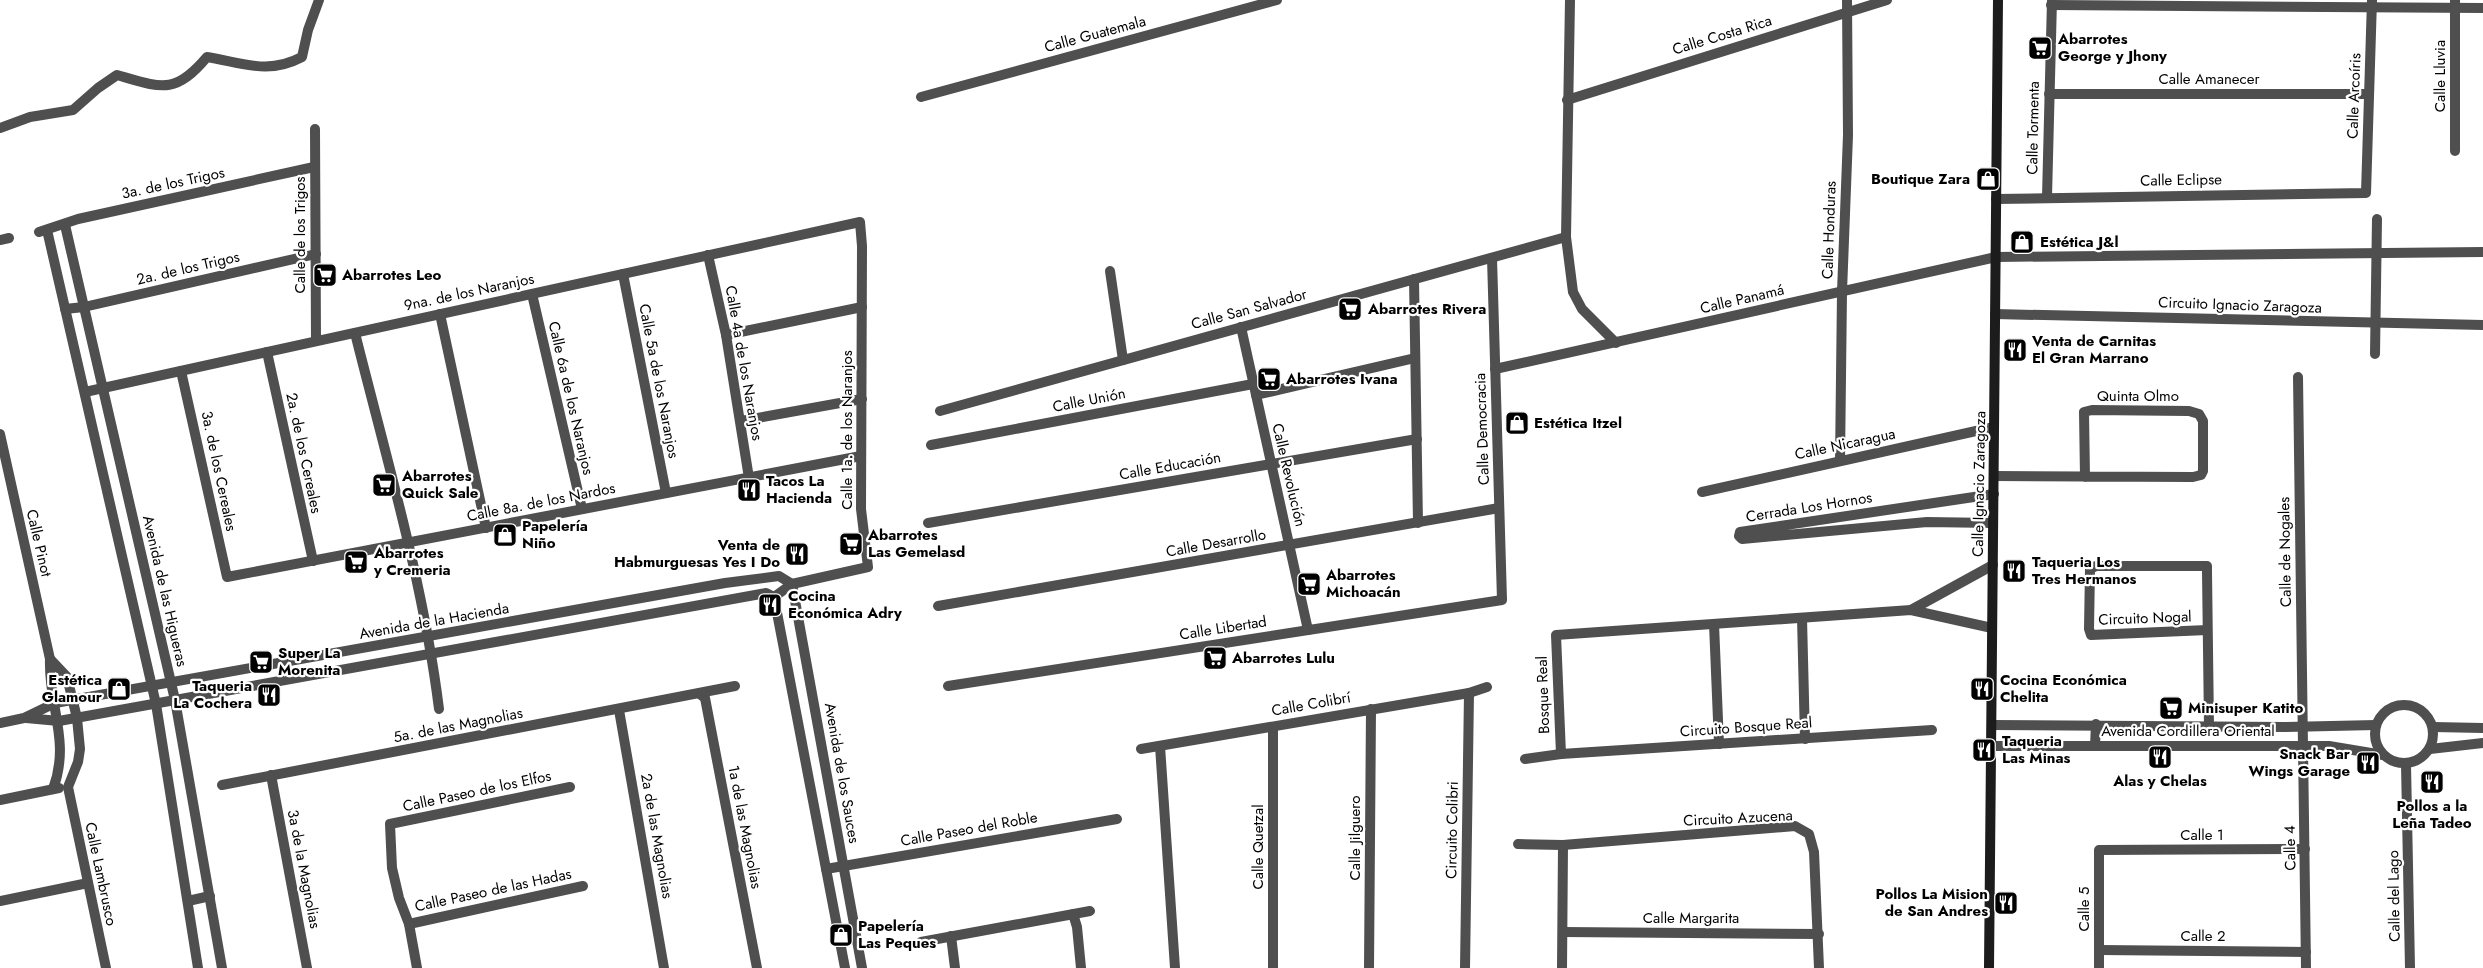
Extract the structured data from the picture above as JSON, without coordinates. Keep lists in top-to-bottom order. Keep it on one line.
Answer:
{"streets":{"main road":["Calle Ignacio Zaragoza"],"street":["Calle Guatemala","Calle Costa Rica","Calle Lluvia","Calle Amanecer","Calle Arcoíris","Calle Tormenta","Calle Eclipse","3a. de los Trigos","Calle Honduras","Calle de los Trigos","2a. de los Trigos","9na. de los Naranjos","Calle Panamá","Circuito Ignacio Zaragoza","Calle San Salvador","Calle 4a de los Naranjos","Calle 5a de los Naranjos","Quinta Olmo","Calle 6a de los Naranjos","Calle Unión","Calle Democracia","Calle 1a. de los Naranjos","Calle Nicaragua","2a. de los Cereales","Calle Educación","3a. de los Cereales","Calle Revolución","Calle 8a. de los Nardos","Cerrada Los Hornos","Calle Pinot","Calle Desarrollo","Calle de Nogales","Avenida de las Higueras","Circuito Nogal","Avenida de la Hacienda","Calle Libertad","Bosque Real","Calle Colibrí","5a. de las Magnolias","Circuito Bosque Real","Avenida Cordillera Oriental","Avenida de los Sauces","Calle Paseo de los Elfos","Circuito Azucena","1a de las Magnolias","Calle Paseo del Roble","Circuito Colibri","Calle 1","2a de las Magnolias","Calle Jilguero","Calle Quetzal","Calle 4","3a de la Magnolias","Calle Lambrusco","Calle Paseo de las Hadas","Calle del Lago","Calle 5","Calle Margarita","Calle 2"]},"crossings":[["Calle Costa Rica","Calle Honduras"],["Calle Amanecer","Calle Arcoíris"],["Calle Amanecer","Calle Tormenta"],["Calle Arcoíris","Calle Eclipse"],["Calle Tormenta","Calle Eclipse"],["Calle Eclipse","Calle Ignacio Zaragoza"],["3a. de los Trigos","Calle de los Trigos"],["3a. de los Trigos","2a. de los Trigos"],["3a. de los Trigos","Avenida de las Higueras"],["Calle Honduras","Calle Panamá"],["Calle Honduras","Calle Nicaragua"],["Calle de los Trigos","2a. de los Trigos"],["Calle de los Trigos","9na. de los Naranjos"],["2a. de los Trigos","Avenida de las Higueras"],["9na. de los Naranjos","Calle 4a de los Naranjos"],["9na. de los Naranjos","Calle 5a de los Naranjos"],["9na. de los Naranjos","Calle 6a de los Naranjos"],["9na. de los Naranjos","Calle 1a. de los Naranjos"],["9na. de los Naranjos","2a. de los Cereales"],["9na. de los Naranjos","3a. de los Cereales"],["9na. de los Naranjos","Avenida de las Higueras"],["Calle Panamá","Calle Democracia"],["Calle Panamá","Calle Ignacio Zaragoza"],["Circuito Ignacio Zaragoza","Calle Ignacio Zaragoza"],["Calle San Salvador","Calle Democracia"],["Calle San Salvador","Calle Revolución"],["Calle 4a de los Naranjos","Calle 8a. de los Nardos"],["Calle 5a de los Naranjos","Calle 8a. de los Nardos"],["Quinta Olmo","Calle Ignacio Zaragoza"],["Calle 6a de los Naranjos","Calle 8a. de los Nardos"],["Calle Unión","Calle Revolución"],["Calle Democracia","Calle Desarrollo"],["Calle Democracia","Calle Libertad"],["Calle 1a. de los Naranjos","Calle 8a. de los Nardos"],["Calle 1a. de los Naranjos","Avenida de la Hacienda"],["Calle 1a. de los Naranjos","Avenida de los Sauces"],["Calle Nicaragua","Calle Ignacio Zaragoza"],["2a. de los Cereales","Calle 8a. de los Nardos"],["Calle Educación","Calle Revolución"],["3a. de los Cereales","Calle 8a. de los Nardos"],["Calle Revolución","Calle Desarrollo"],["Calle Revolución","Calle Libertad"],["Calle Ignacio Zaragoza","Cerrada Los Hornos"],["Calle Ignacio Zaragoza","Avenida Cordillera Oriental"],["Calle Pinot","Avenida de la Hacienda"],["Calle de Nogales","Avenida Cordillera Oriental"],["Calle de Nogales","Calle 4"],["Avenida de las Higueras","Avenida de la Hacienda"],["Circuito Nogal","Avenida Cordillera Oriental"],["Avenida de la Hacienda","Avenida de los Sauces"],["Bosque Real","Circuito Bosque Real"],["Calle Colibrí","Circuito Colibri"],["Calle Colibrí","Calle Jilguero"],["Calle Colibrí","Calle Quetzal"],["5a. de las Magnolias","1a de las Magnolias"],["5a. de las Magnolias","2a de las Magnolias"],["5a. de las Magnolias","3a de la Magnolias"],["Avenida Cordillera Oriental","Calle 4"],["Avenida Cordillera Oriental","Calle del Lago"],["Avenida de los Sauces","Calle Paseo del Roble"],["Calle Paseo de los Elfos","Calle Paseo de las Hadas"],["Circuito Azucena","Calle Margarita"],["Calle 1","Calle 4"],["Calle 1","Calle 5"],["Calle 4","Calle 2"],["Calle 5","Calle 2"]],"places":{"supermarket":["Abarrotes George y Jhony","Abarrotes Leo","Abarrotes Rivera","Abarrotes Ivana","Abarrotes Quick Sale","Abarrotes Las Gemelasd","Abarrotes y Cremeria","Abarrotes Michoacán","Abarrotes Lulu","Super La Morenita","Minisuper Katito"],"shop":["Boutique Zara","Estética J&l","Estética Itzel","Papelería Niño","Estética Glamour","Papelería Las Peques"],"restaurant":["Venta de Carnitas El Gran Marrano","Tacos La Hacienda","Venta de Habmurguesas Yes I Do","Taqueria Los Tres Hermanos","Cocina Económica Adry","Cocina Económica Chelita","Taqueria La Cochera","Taqueria Las Minas","Alas y Chelas","Snack Bar Wings Garage","Pollos a la Leña Tadeo","Pollos La Mision de San Andres"]}}
